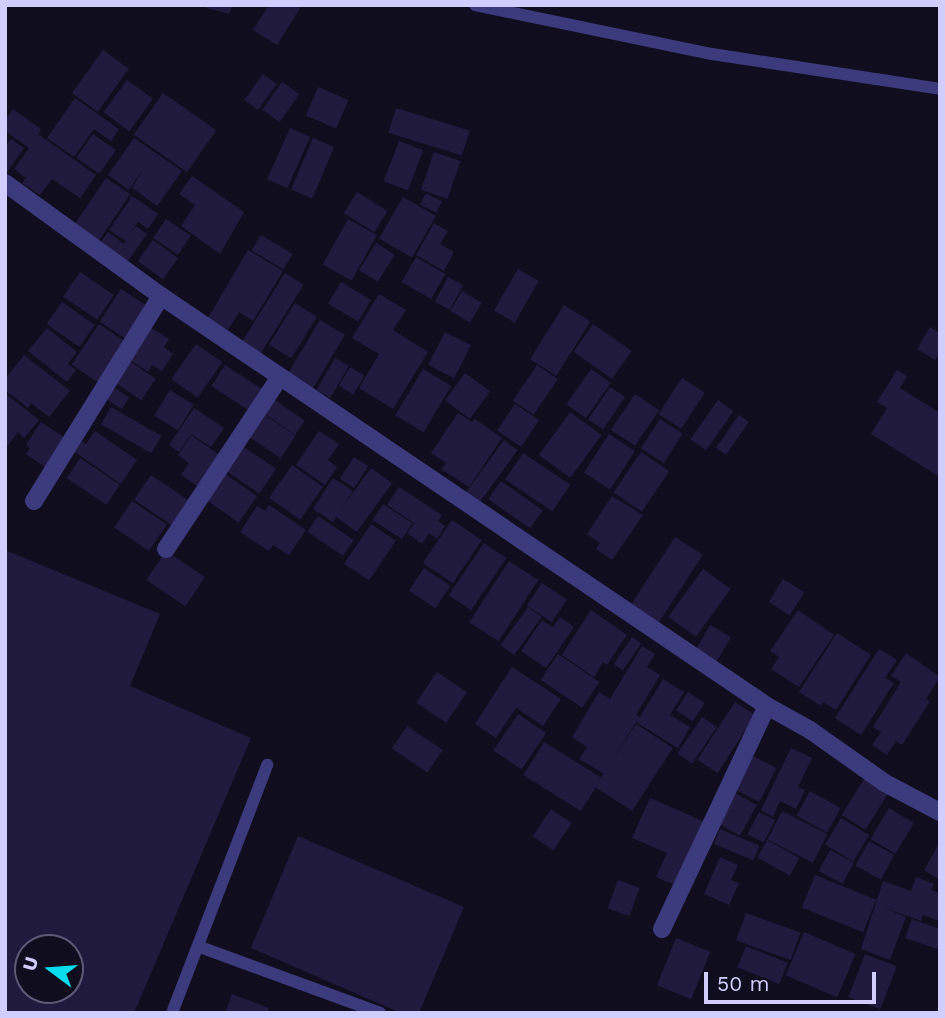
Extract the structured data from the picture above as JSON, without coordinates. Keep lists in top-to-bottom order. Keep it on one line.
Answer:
{"scale_bar":"50 m","north":"left"}
